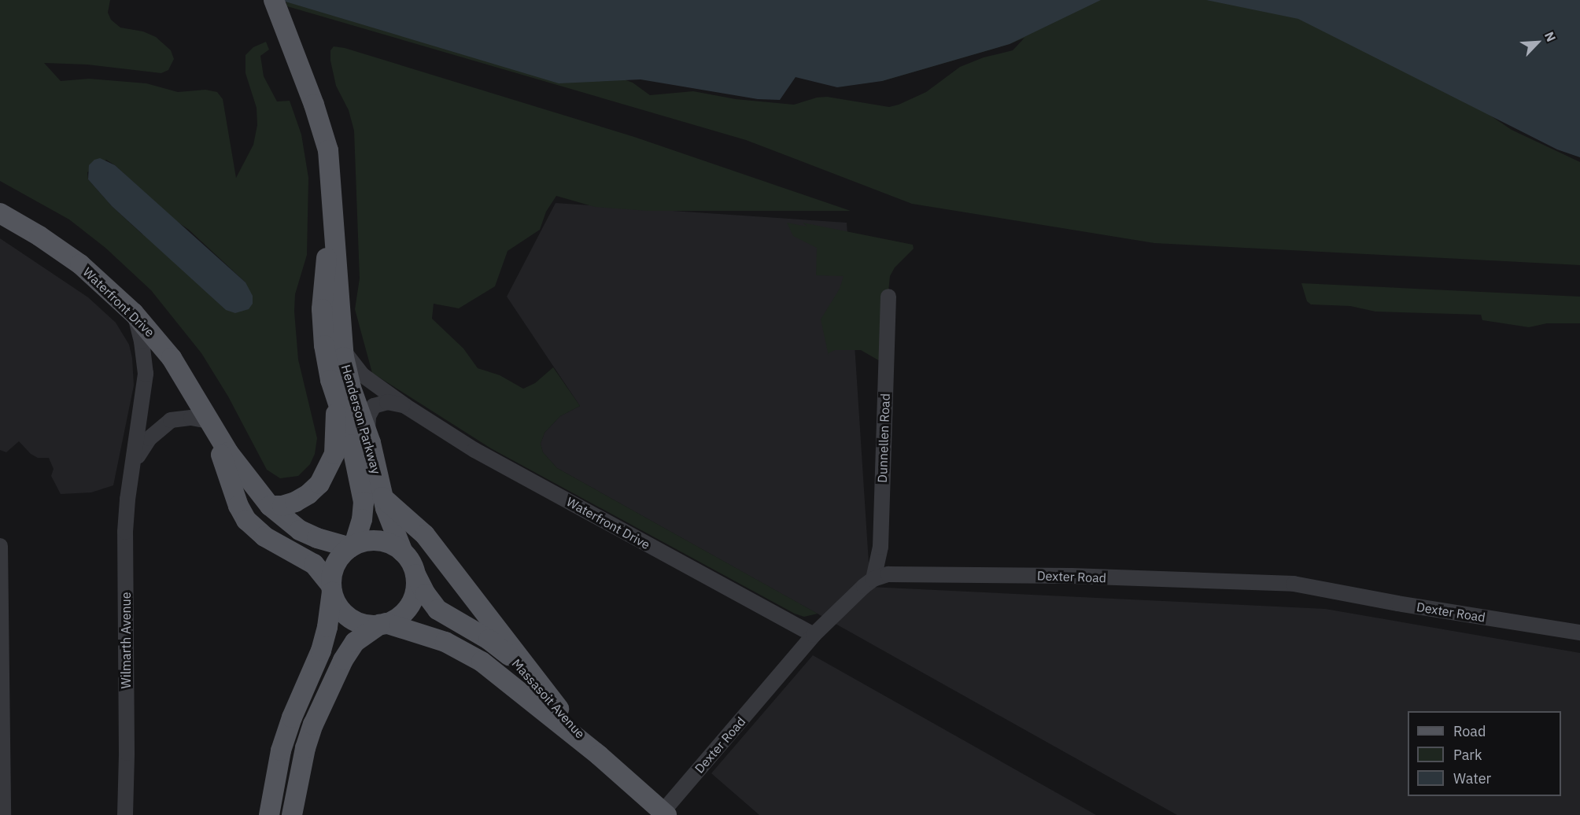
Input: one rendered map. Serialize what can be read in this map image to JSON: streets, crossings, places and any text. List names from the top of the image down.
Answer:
{
  "streets": {
    "main road": ["Waterfront Drive", "Henderson Parkway", "Massasoit Avenue"],
    "street": ["Dunnellen Road", "Dexter Road", "Wilmarth Avenue"]
  },
  "crossings": [
    ["Waterfront Drive", "Henderson Parkway"],
    ["Waterfront Drive", "Dexter Road"],
    ["Waterfront Drive", "Wilmarth Avenue"],
    ["Waterfront Drive", "Massasoit Avenue"],
    ["Henderson Parkway", "Massasoit Avenue"],
    ["Dunnellen Road", "Dexter Road"],
    ["Dexter Road", "Massasoit Avenue"]
  ],
  "legend": ["Road", "Park", "Water"],
  "north": "top right"
}
